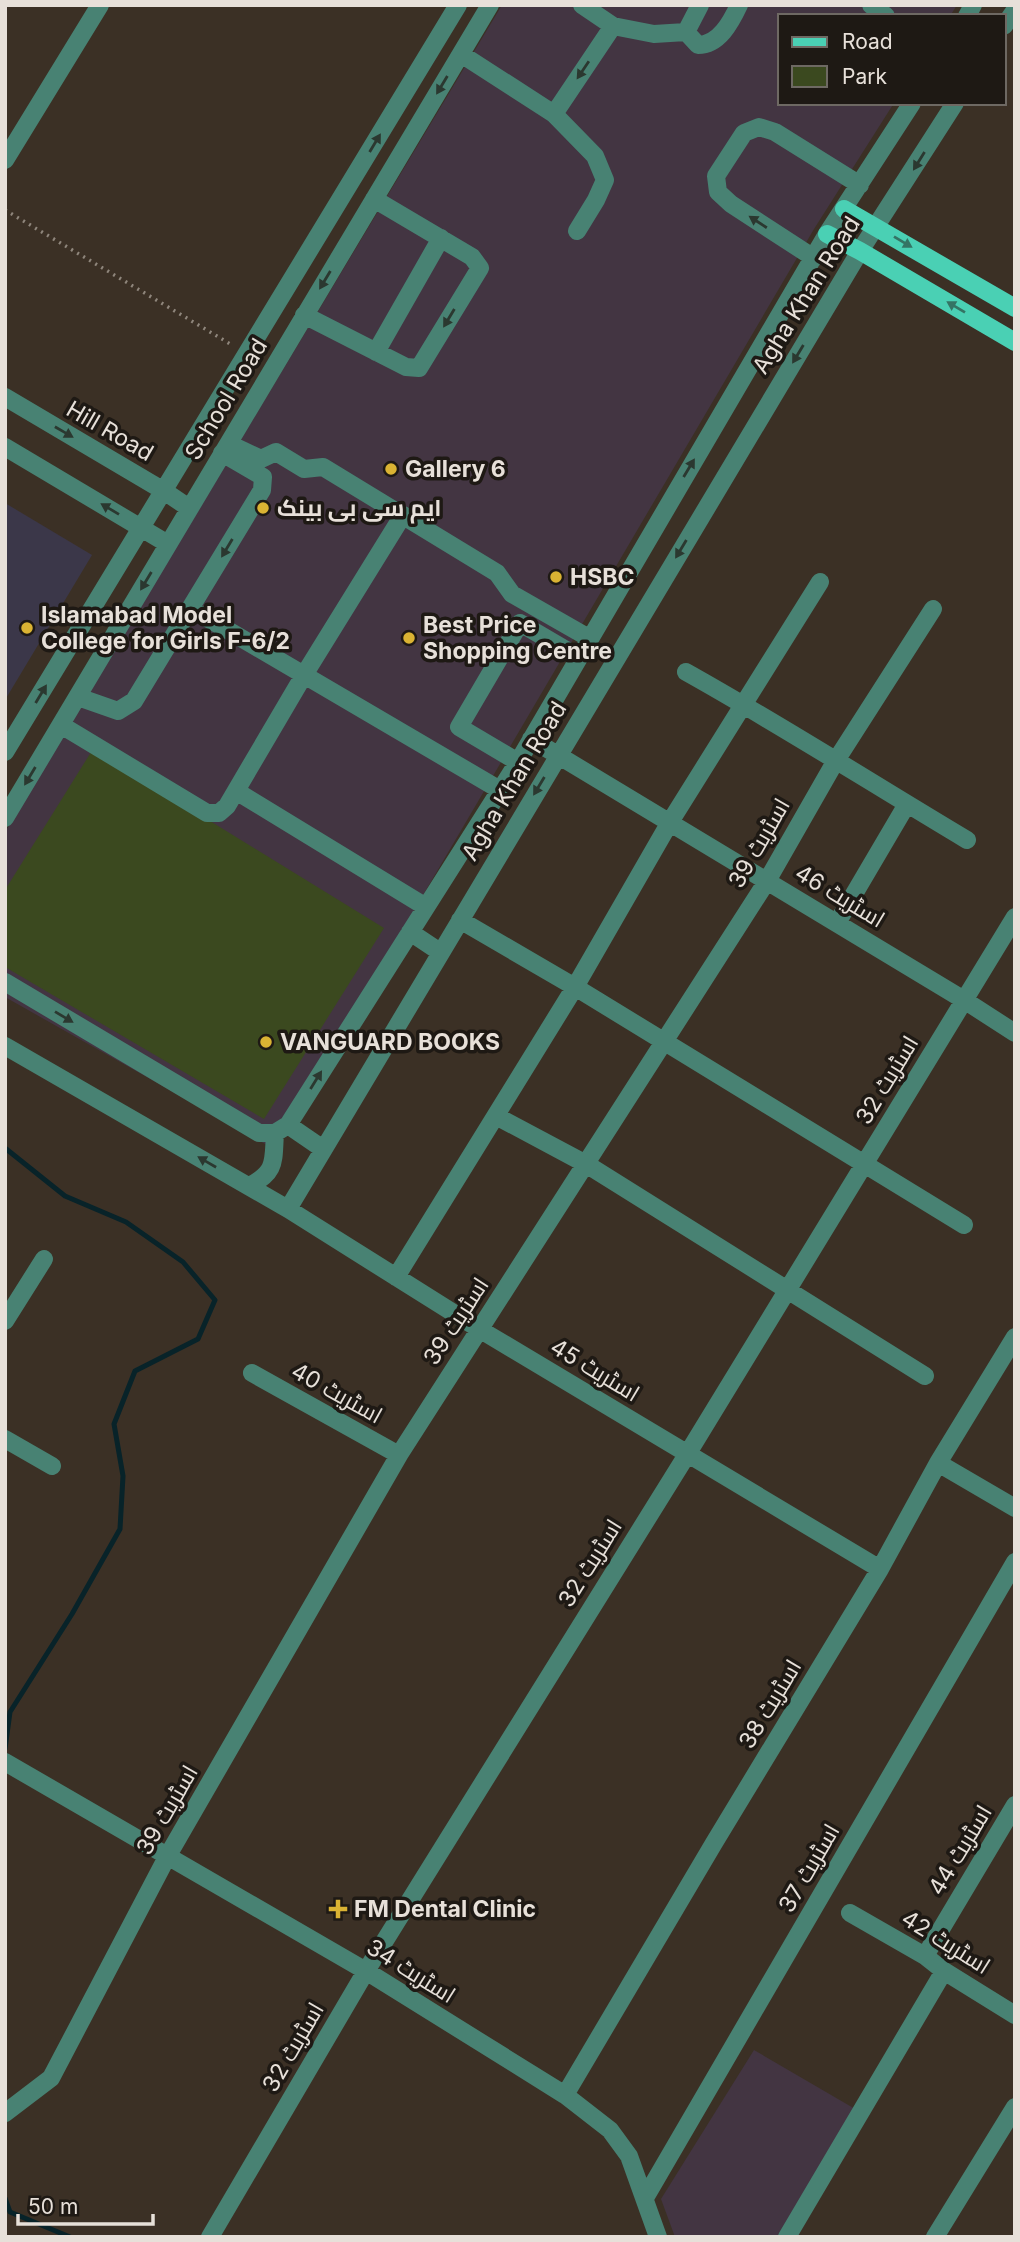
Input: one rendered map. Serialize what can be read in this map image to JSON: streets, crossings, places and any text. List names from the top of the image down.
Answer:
{
  "streets": {
    "street": [
      "Agha Khan Road",
      "School Road",
      "Hill Road",
      "اسٹریٹ 39",
      "اسٹریٹ 46",
      "اسٹریٹ 32",
      "اسٹریٹ 45",
      "اسٹریٹ 40",
      "اسٹریٹ 38",
      "اسٹریٹ 44",
      "اسٹریٹ 37",
      "اسٹریٹ 42",
      "اسٹریٹ 34"
    ]
  },
  "crossings": [
    ["Agha Khan Road", "اسٹریٹ 46"],
    ["Agha Khan Road", "اسٹریٹ 45"],
    ["School Road", "Hill Road"],
    ["اسٹریٹ 39", "اسٹریٹ 46"],
    ["اسٹریٹ 39", "اسٹریٹ 45"],
    ["اسٹریٹ 39", "اسٹریٹ 40"],
    ["اسٹریٹ 39", "اسٹریٹ 34"],
    ["اسٹریٹ 46", "اسٹریٹ 32"],
    ["اسٹریٹ 32", "اسٹریٹ 45"],
    ["اسٹریٹ 32", "اسٹریٹ 34"],
    ["اسٹریٹ 45", "اسٹریٹ 38"],
    ["اسٹریٹ 38", "اسٹریٹ 34"],
    ["اسٹریٹ 44", "اسٹریٹ 42"],
    ["اسٹریٹ 37", "اسٹریٹ 34"]
  ],
  "places": {
    "other": [
      "Gallery 6",
      "ایم سی بی بینک",
      "HSBC",
      "Islamabad Model College for Girls F-6/2",
      "Best Price Shopping Centre",
      "VANGUARD BOOKS"
    ],
    "health": ["FM Dental Clinic"]
  },
  "legend": ["Road", "Park"],
  "scale_bar": "50 m"
}
